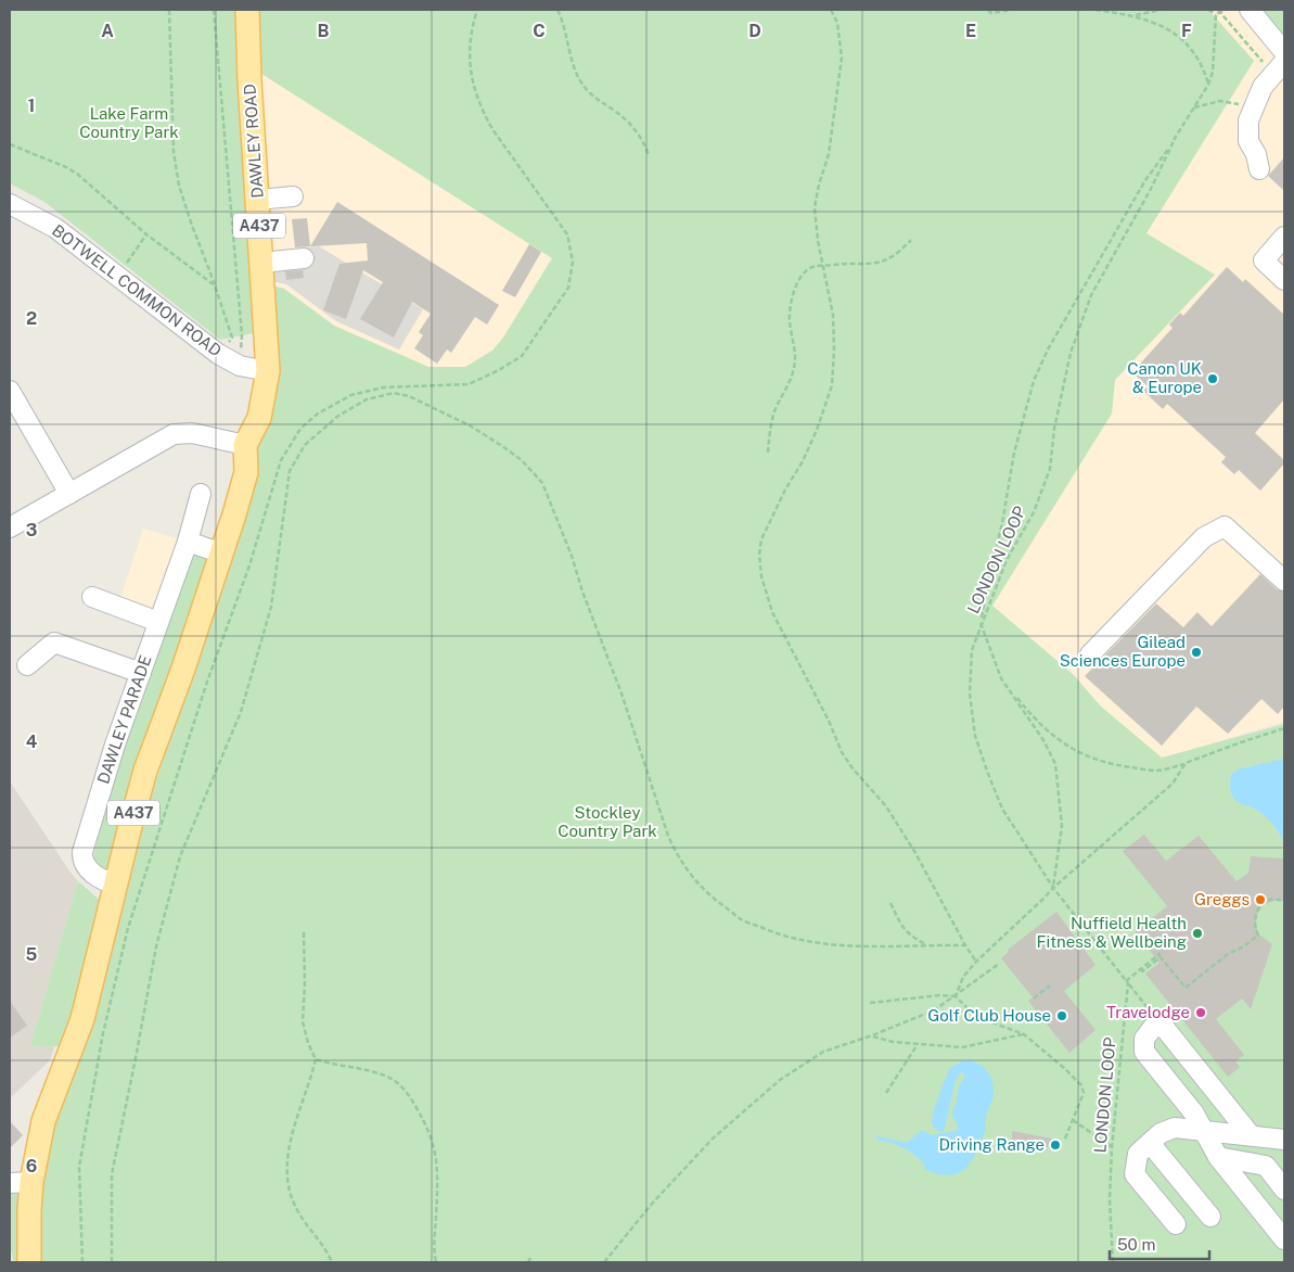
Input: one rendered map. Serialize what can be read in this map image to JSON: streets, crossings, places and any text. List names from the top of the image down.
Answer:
{
  "streets": {
    "main road": ["DAWLEY ROAD", "A437"],
    "street": ["BOTWELL COMMON ROAD", "DAWLEY PARADE"],
    "path": ["LONDON LOOP"]
  },
  "crossings": [
    ["DAWLEY ROAD", "A437"],
    ["DAWLEY ROAD", "BOTWELL COMMON ROAD"],
    ["A437", "BOTWELL COMMON ROAD"],
    ["A437", "DAWLEY PARADE"]
  ],
  "parks": ["Lake Farm Country Park", "Stockley Country Park"],
  "places": [
    "Canon UK & Europe",
    "Gilead Sciences Europe",
    "Greggs",
    "Nuffield Health Fitness & Wellbeing",
    "Travelodge",
    "Golf Club House",
    "Driving Range"
  ],
  "scale_bar": "50 m",
  "grid": {
    "columns": [
      "A",
      "B",
      "C",
      "D",
      "E",
      "F"
    ],
    "rows": [
      "1",
      "2",
      "3",
      "4",
      "5",
      "6"
    ]
  }
}
